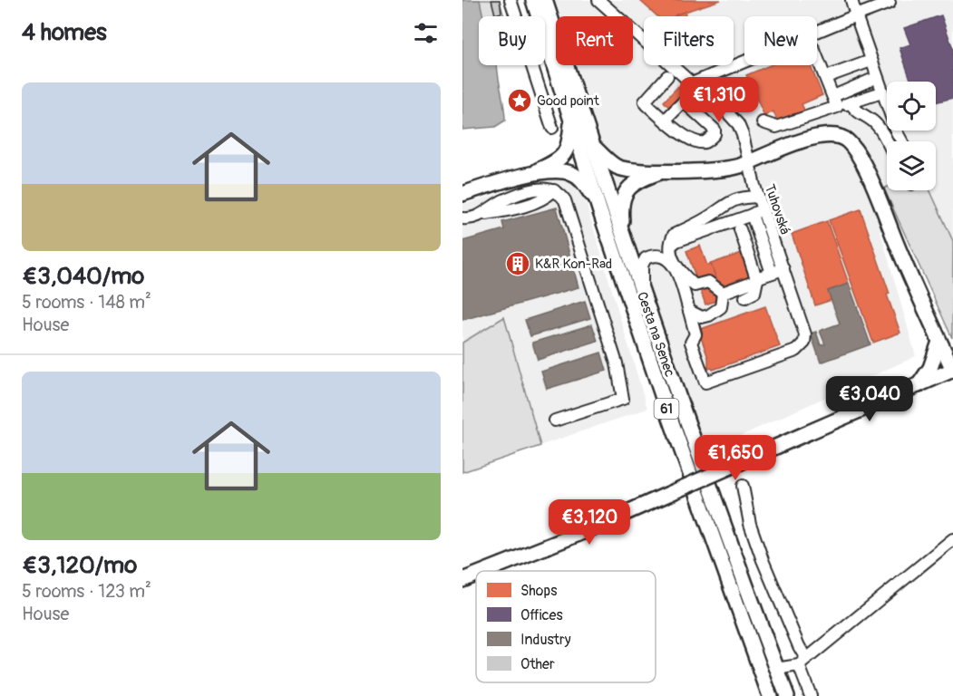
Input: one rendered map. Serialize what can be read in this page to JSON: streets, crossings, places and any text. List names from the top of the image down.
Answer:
{
  "streets": {
    "main road": ["Cesta na Senec", "61"],
    "street": ["Tuhovská"]
  },
  "crossings": [
    ["Tuhovská", "61"],
    ["Cesta na Senec", "61"]
  ],
  "places": {
    "place": ["Good point"],
    "building": ["K&R Kon-Rad"]
  },
  "legend": [
    "Shops",
    "Offices",
    "Industry",
    "Other"
  ],
  "page": {
    "heading": "4 homes",
    "chip": [
      "Buy",
      "Rent",
      "Filters",
      "New"
    ],
    "list": [
      {
        "name": "€3,040/mo",
        "note": "5 rooms · 148 m² · House"
      },
      {
        "name": "€3,120/mo",
        "note": "5 rooms · 123 m² · House"
      }
    ],
    "price": [
      "€1,310",
      "€3,040",
      "€1,650",
      "€3,120"
    ]
  }
}
